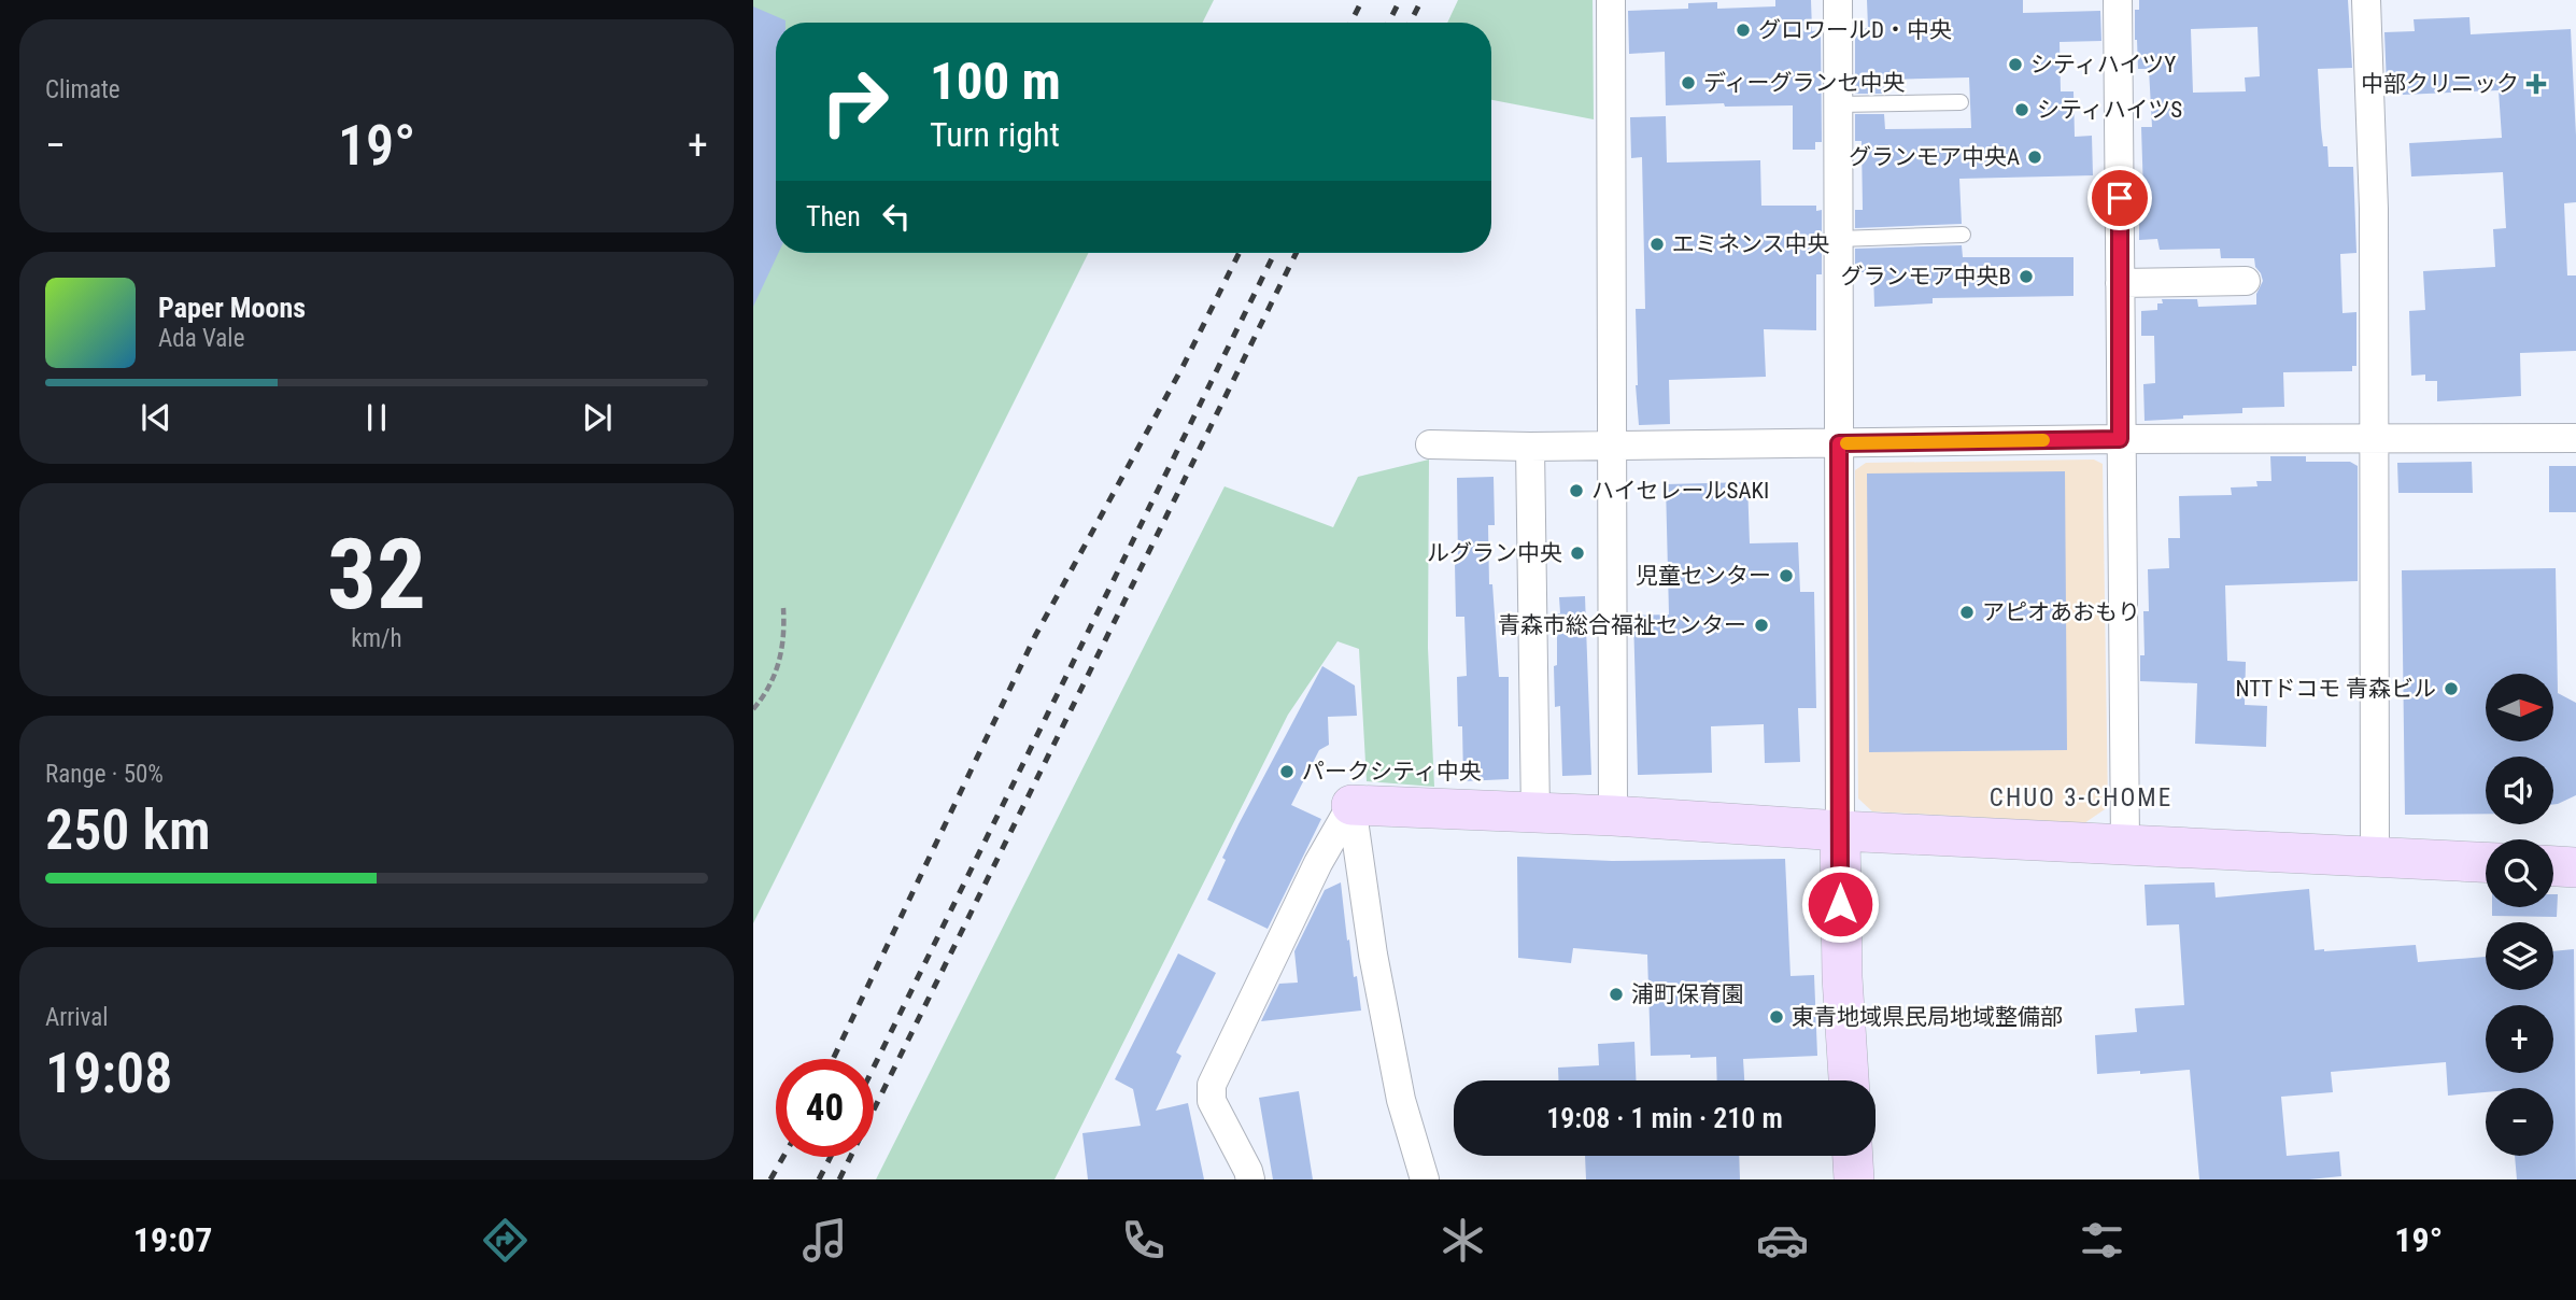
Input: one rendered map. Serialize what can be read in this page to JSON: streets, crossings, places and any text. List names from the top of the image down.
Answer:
{
  "districts": ["CHUO 3-CHOME"],
  "places": {
    "other": [
      "グロワールD・中央",
      "シティハイツY",
      "ディーグランセ中央",
      "シティハイツS",
      "グランモア中央A",
      "エミネンス中央",
      "グランモア中央B",
      "ハイセレールSAKI",
      "ルグラン中央",
      "児童センター",
      "アピオあおもり",
      "青森市総合福祉センター",
      "NTTドコモ 青森ビル",
      "パークシティ中央",
      "浦町保育園",
      "東青地域県民局地域整備部"
    ],
    "health": ["中部クリニック"]
  },
  "north": "right",
  "page": {
    "tile": [
      "Climate",
      ["32", "km/h"],
      ["Range · 50%", "250 km"],
      ["Arrival", "19:08"]
    ],
    "turn": ["100 m", "Turn right"],
    "heat": ["−", "19°", "+"],
    "then": "Then",
    "song": ["Paper Moons", "Ada Vale"],
    "map_buttons": ["+", "−"],
    "limit": "40",
    "trip": "19:08 · 1 min · 210 m",
    "tabs": ["19:07", "19°"]
  }
}
